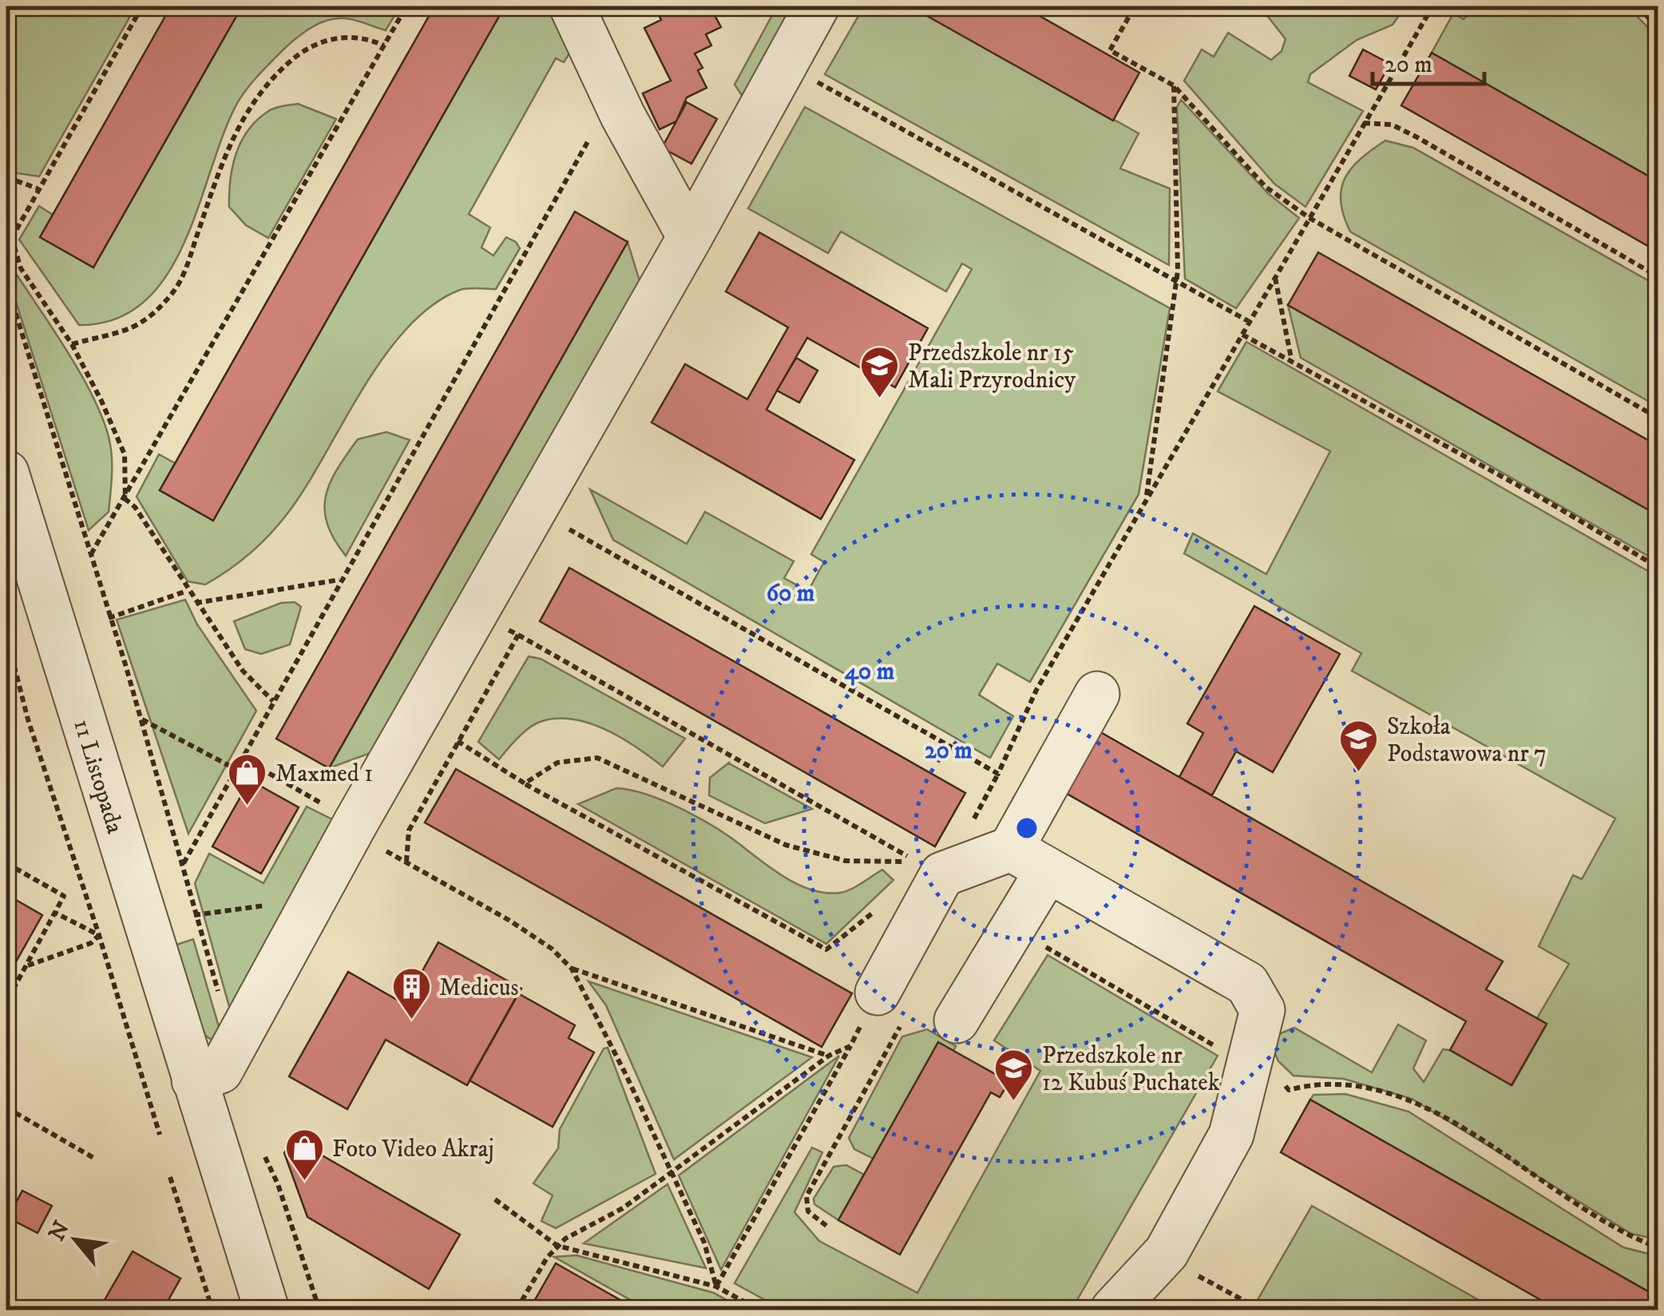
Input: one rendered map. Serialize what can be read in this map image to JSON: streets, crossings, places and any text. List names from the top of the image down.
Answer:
{
  "streets": {
    "street": ["11 Listopada"]
  },
  "places": {
    "school or university": ["Przedszkole nr 15 Mali Przyrodnicy", "Szkoła Podstawowa nr 7", "Przedszkole nr 12 Kubuś Puchatek"],
    "shop": ["Maxmed 1", "Foto Video Akraj"],
    "building": ["Medicus"]
  },
  "scale_bar": "20 m",
  "north": "top left",
  "rings": ["60 m", "40 m", "20 m"]
}
